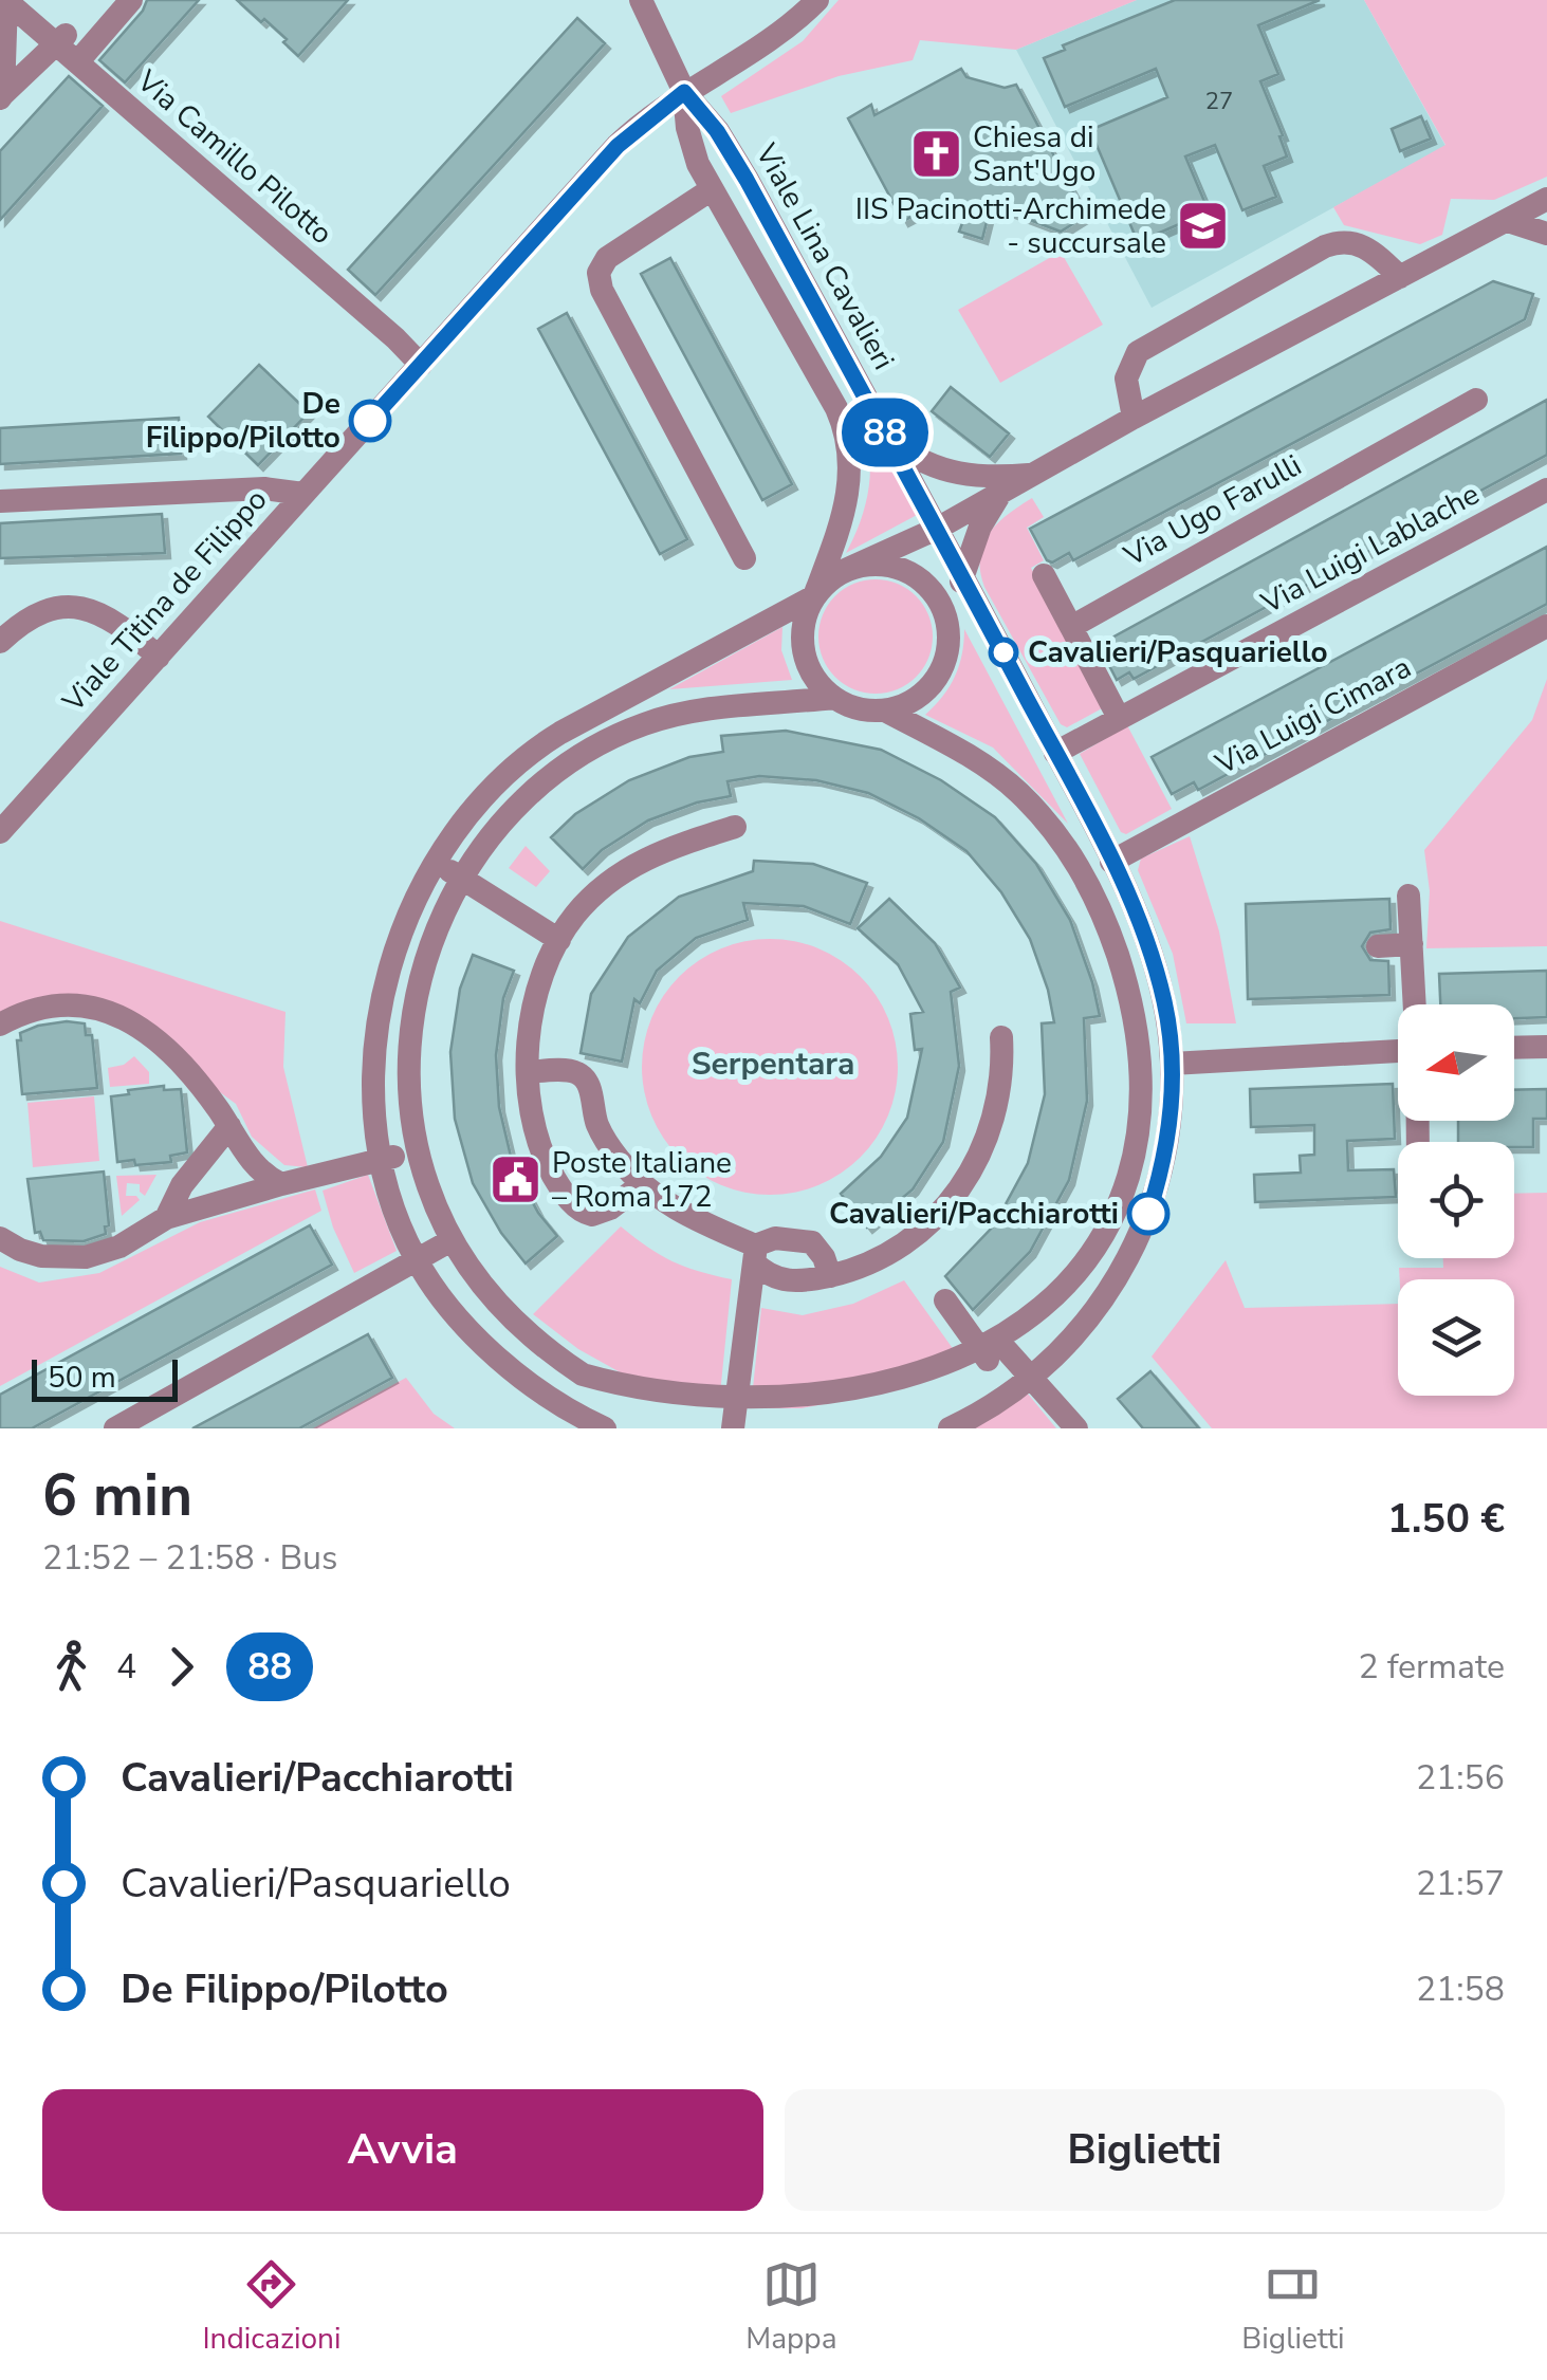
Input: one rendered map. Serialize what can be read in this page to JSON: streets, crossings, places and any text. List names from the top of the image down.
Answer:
{
  "streets": {
    "street": [
      "Via Camillo Pilotto",
      "Viale Lina Cavalieri",
      "Via Ugo Farulli",
      "Via Luigi Lablache",
      "Viale Titina de Filippo",
      "Via Luigi Cimara"
    ]
  },
  "crossings": [
    ["Via Camillo Pilotto", "Viale Titina de Filippo"],
    ["Viale Lina Cavalieri", "Via Luigi Lablache"],
    ["Viale Lina Cavalieri", "Viale Titina de Filippo"],
    ["Viale Lina Cavalieri", "Via Luigi Cimara"]
  ],
  "districts": ["Serpentara"],
  "places": {
    "church": ["Chiesa di Sant'Ugo"],
    "school or university": ["IIS Pacinotti-Archimede - succursale"],
    "other": ["De Filippo/Pilotto", "Cavalieri/Pasquariello", "Cavalieri/Pacchiarotti"],
    "public building": ["Poste Italiane – Roma 172"]
  },
  "lines": ["bus line 88"],
  "house_numbers": ["27"],
  "scale_bar": "50 m",
  "north": "left",
  "page": {
    "on_map": "88",
    "scale": "50 m",
    "heading": ["6 min", "21:52 – 21:58 · Bus", "1.50 €"],
    "legs": ["4", "88", "2 fermate"],
    "list": [
      {
        "name": "Cavalieri/Pacchiarotti",
        "value": "21:56"
      },
      {
        "name": "Cavalieri/Pasquariello",
        "value": "21:57"
      },
      {
        "name": "De Filippo/Pilotto",
        "value": "21:58"
      }
    ],
    "buttons": ["Avvia", "Biglietti"],
    "tabs": ["Indicazioni", "Mappa", "Biglietti"]
  }
}
